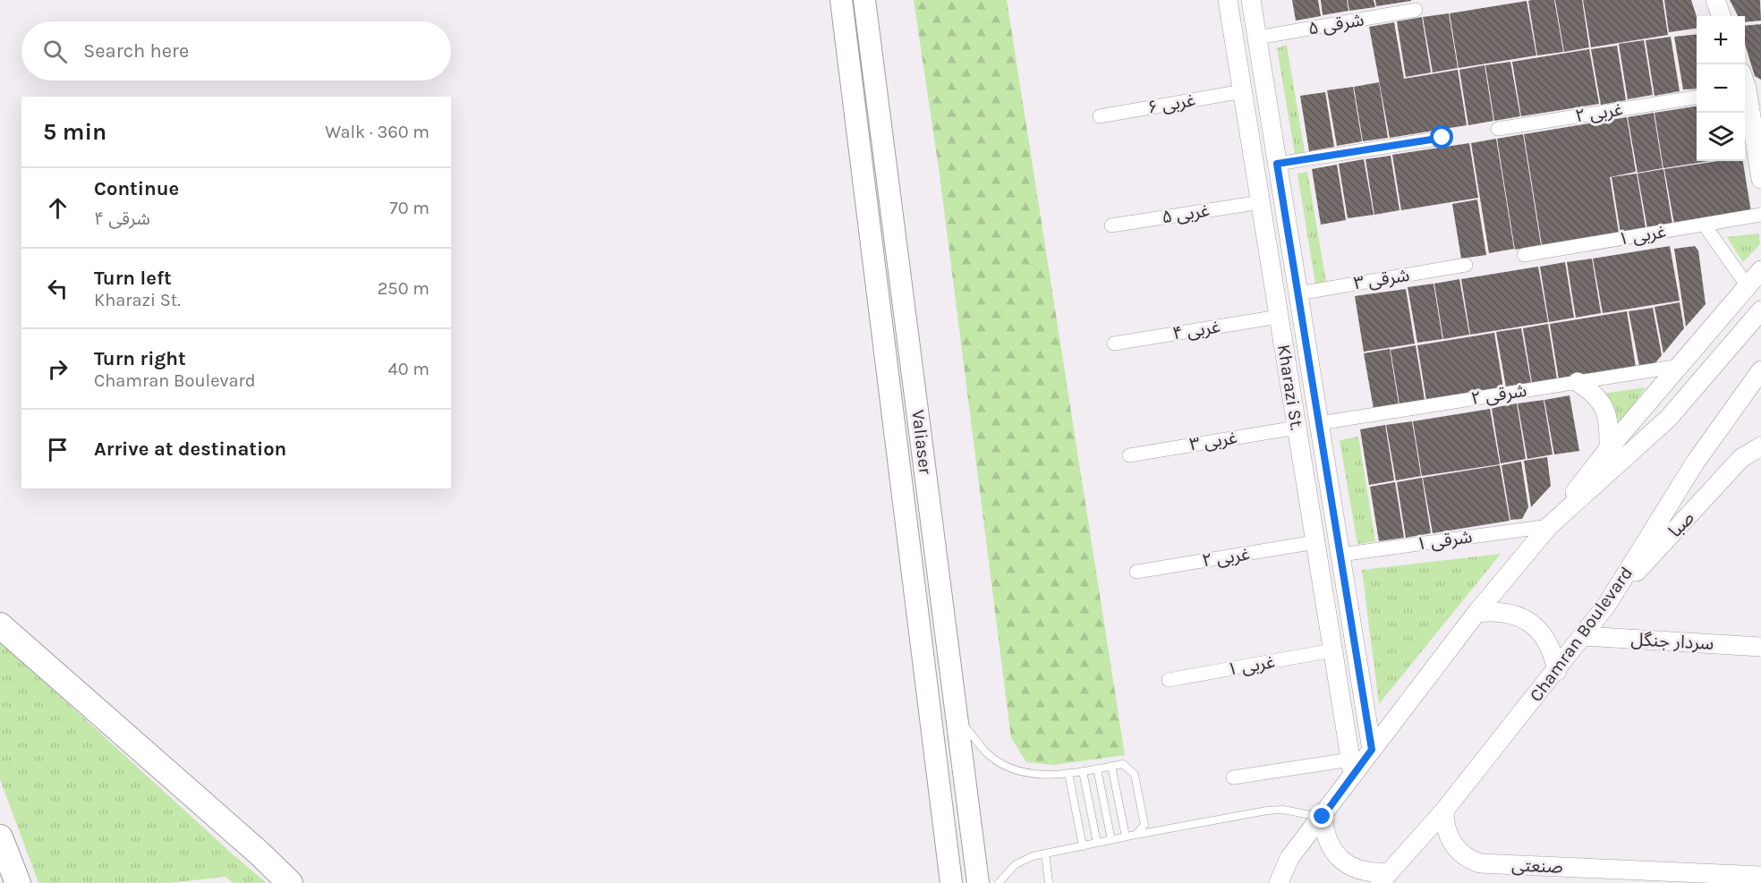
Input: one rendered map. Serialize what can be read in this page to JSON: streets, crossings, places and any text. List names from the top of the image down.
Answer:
{
  "streets": {
    "main road": ["Valiaser"],
    "street": [
      "۵ شرقی",
      "۶ غربی",
      "۲ غربی",
      "۵ غربی",
      "۱ غربی",
      "۳ شرقی",
      "۴ غربی",
      "Kharazi St.",
      "۲ شرقی",
      "۳ غربی",
      "صبا",
      "۱ شرقی",
      "Chamran Boulevard",
      "سردار جنگل",
      "صنعتی"
    ]
  },
  "crossings": [
    ["۵ شرقی", "Kharazi St."],
    ["۶ غربی", "Kharazi St."],
    ["۲ غربی", "Kharazi St."],
    ["۵ غربی", "Kharazi St."],
    ["۱ غربی", "Kharazi St."],
    ["۳ شرقی", "Kharazi St."],
    ["۴ غربی", "Kharazi St."],
    ["Kharazi St.", "۲ شرقی"],
    ["Kharazi St.", "۳ غربی"],
    ["Kharazi St.", "۱ شرقی"],
    ["صبا", "Chamran Boulevard"],
    ["Chamran Boulevard", "سردار جنگل"],
    ["Chamran Boulevard", "صنعتی"]
  ],
  "page": {
    "map_buttons": ["+", "−"],
    "search": "Search here",
    "heading": ["5 min", "Walk · 360 m"],
    "list": [
      ["Continue", "۴ شرقی", "70 m"],
      ["Turn left", "Kharazi St.", "250 m"],
      ["Turn right", "Chamran Boulevard", "40 m"],
      "Arrive at destination"
    ]
  }
}
